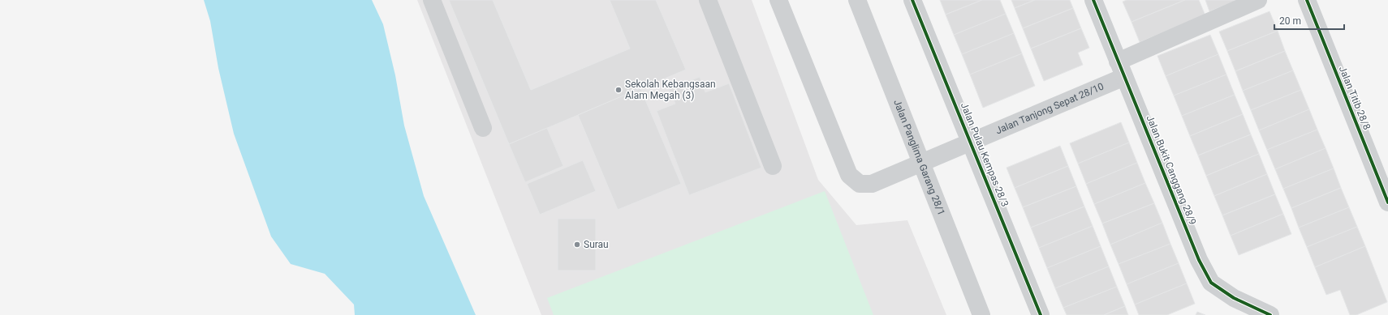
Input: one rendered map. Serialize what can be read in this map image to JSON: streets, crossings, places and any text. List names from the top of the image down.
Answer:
{
  "streets": {
    "street": [
      "Jalan Titib 28/8",
      "Jalan Tanjong Sepat 28/10",
      "Jalan Pulau Kempas 28/3",
      "Jalan Panglima Garang 28/1",
      "Jalan Bukit Canggang 28/9"
    ]
  },
  "crossings": [
    ["Jalan Tanjong Sepat 28/10", "Jalan Pulau Kempas 28/3"],
    ["Jalan Tanjong Sepat 28/10", "Jalan Panglima Garang 28/1"],
    ["Jalan Tanjong Sepat 28/10", "Jalan Bukit Canggang 28/9"]
  ],
  "places": ["Sekolah Kebangsaan Alam Megah (3)", "Surau"],
  "scale_bar": "20 m"
}
